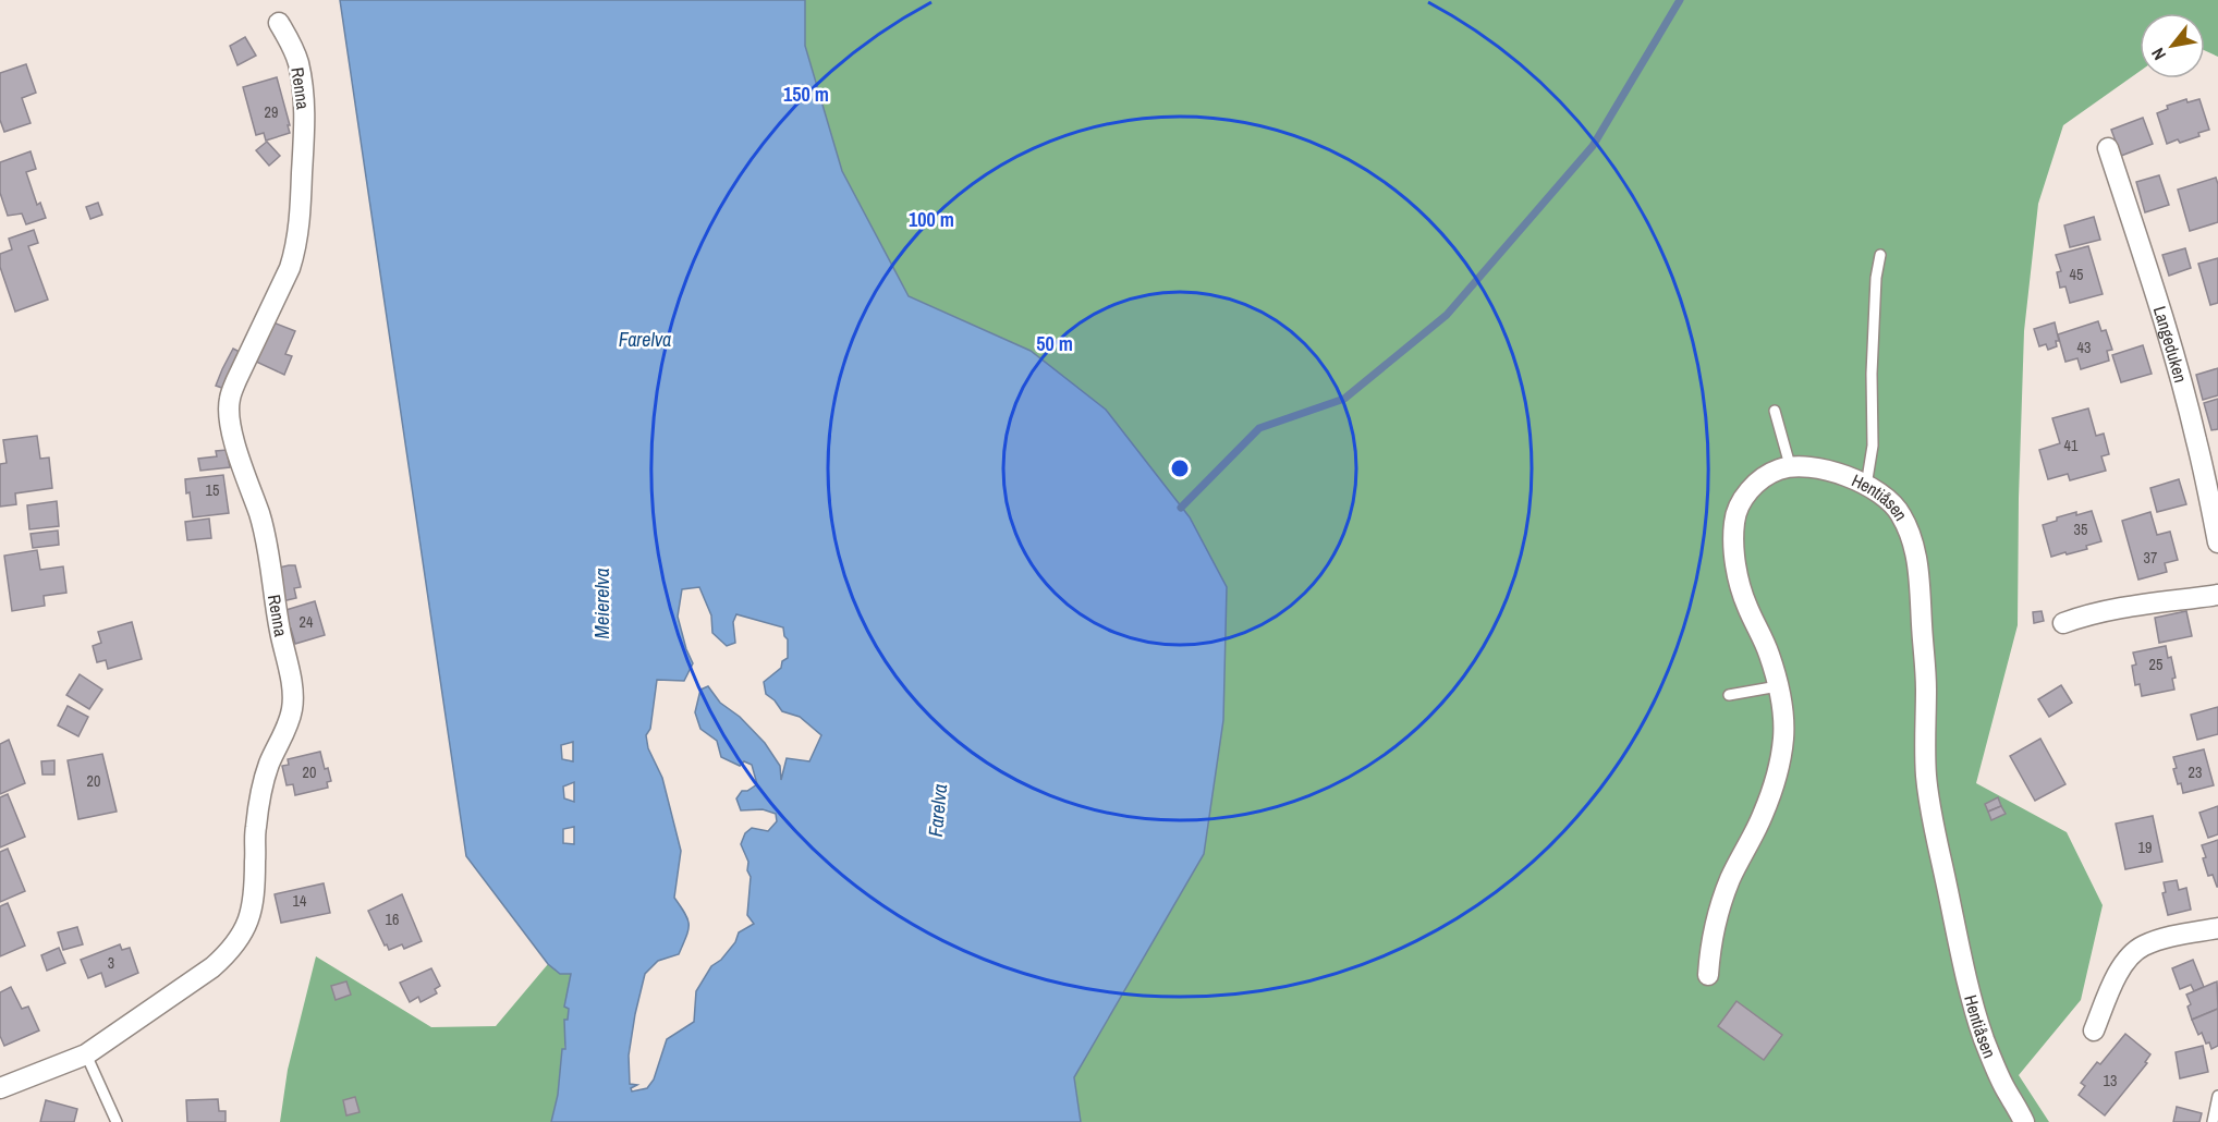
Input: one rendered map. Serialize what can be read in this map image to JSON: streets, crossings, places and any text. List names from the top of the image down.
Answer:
{
  "streets": {
    "street": ["Renna", "Langeduken", "Hentiåsen"]
  },
  "water": ["Farelva", "Meierelva"],
  "house_numbers": [
    "29",
    "45",
    "43",
    "41",
    "15",
    "35",
    "37",
    "24",
    "25",
    "20",
    "23",
    "20",
    "19",
    "14",
    "16",
    "3",
    "13"
  ],
  "north": "bottom left",
  "rings": ["150 m", "100 m", "50 m"]
}
